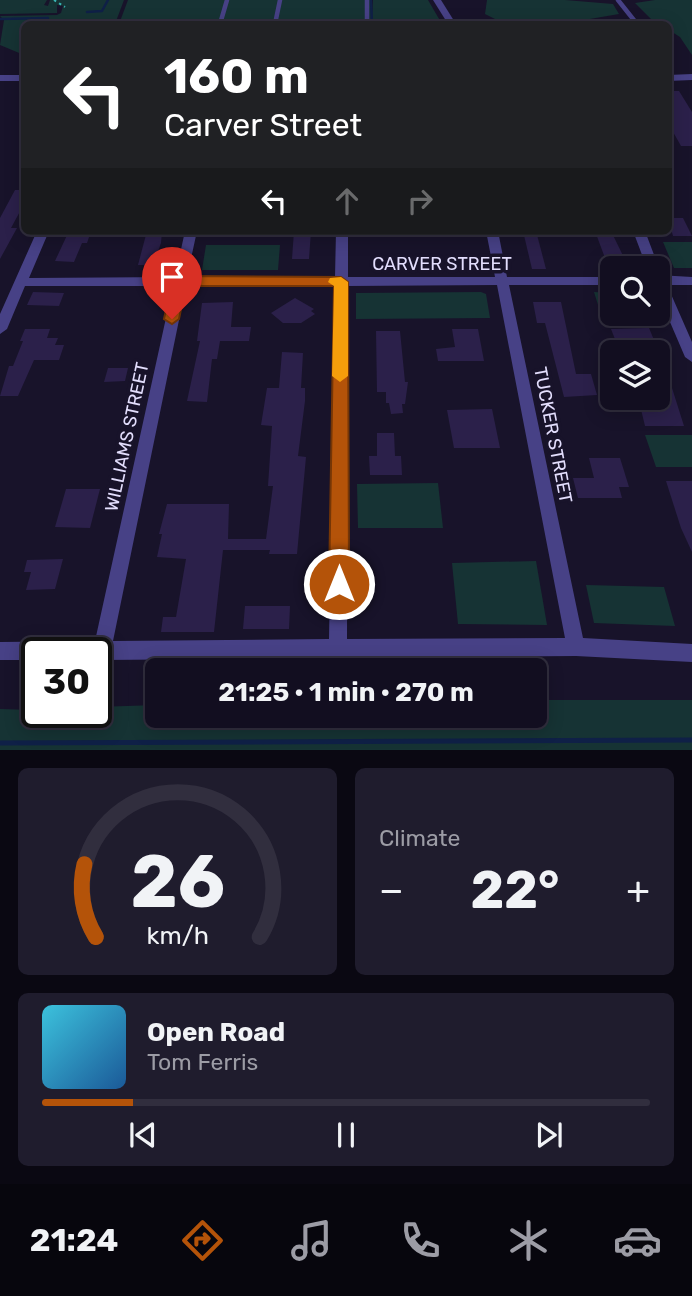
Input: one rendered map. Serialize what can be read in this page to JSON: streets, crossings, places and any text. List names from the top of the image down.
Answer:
{
  "streets": {
    "street": ["CARVER STREET", "TUCKER STREET", "WILLIAMS STREET"]
  },
  "crossings": [
    ["CARVER STREET", "TUCKER STREET"],
    ["CARVER STREET", "WILLIAMS STREET"]
  ],
  "page": {
    "turn": ["160 m", "Carver Street"],
    "limit": "30",
    "trip": "21:25 · 1 min · 270 m",
    "tile": "Climate",
    "heat": ["−", "22°", "+"],
    "song": ["Open Road", "Tom Ferris"],
    "tabs": "21:24",
    "gauge": ["26", "km/h"]
  }
}
